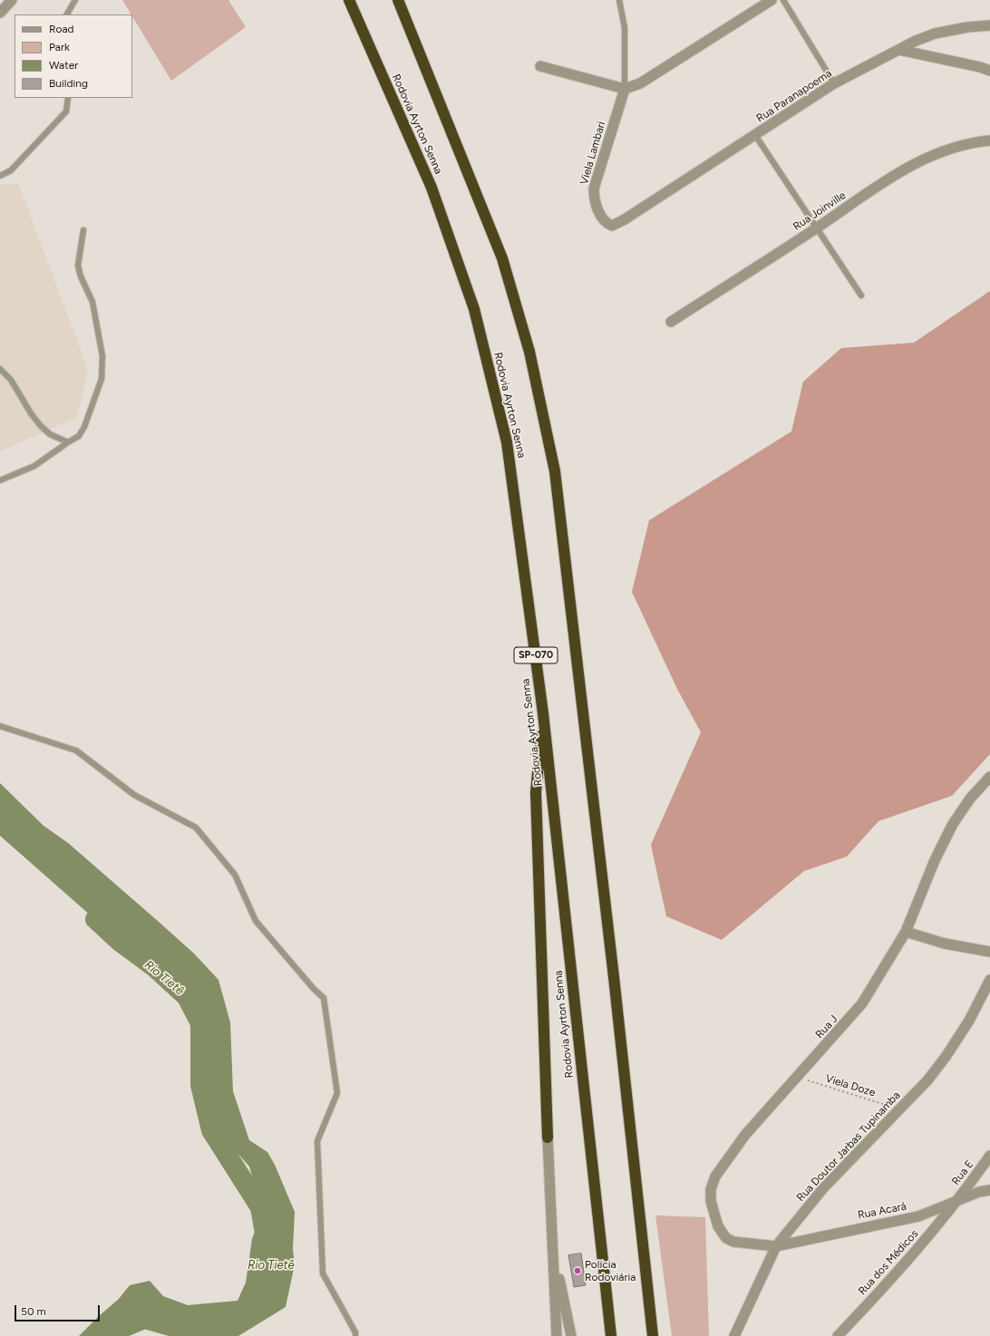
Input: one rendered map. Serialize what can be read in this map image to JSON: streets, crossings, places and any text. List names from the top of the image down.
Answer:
{
  "streets": {
    "highway": ["Rodovia Ayrton Senna", "SP-070"],
    "street": [
      "Rua Paranapoema",
      "Viela Lambari",
      "Rua Joinville",
      "Rua J",
      "Rua Doutor Jarbas Tupinamba",
      "Rua E",
      "Rua Acará",
      "Rua dos Médicos"
    ],
    "path": ["Viela Doze"]
  },
  "crossings": [
    ["Rua Paranapoema", "Viela Lambari"],
    ["Rua J", "Viela Doze"],
    ["Rua J", "Rua Doutor Jarbas Tupinamba"],
    ["Rua J", "Rua Acará"],
    ["Viela Doze", "Rua Doutor Jarbas Tupinamba"],
    ["Rua Doutor Jarbas Tupinamba", "Rua Acará"],
    ["Rua E", "Rua Acará"],
    ["Rua E", "Rua dos Médicos"],
    ["Rua Acará", "Rua dos Médicos"]
  ],
  "water": ["Rio Tietê"],
  "places": ["Polícia Rodoviária"],
  "legend": [
    "Road",
    "Park",
    "Water",
    "Building"
  ],
  "scale_bar": "50 m"
}
